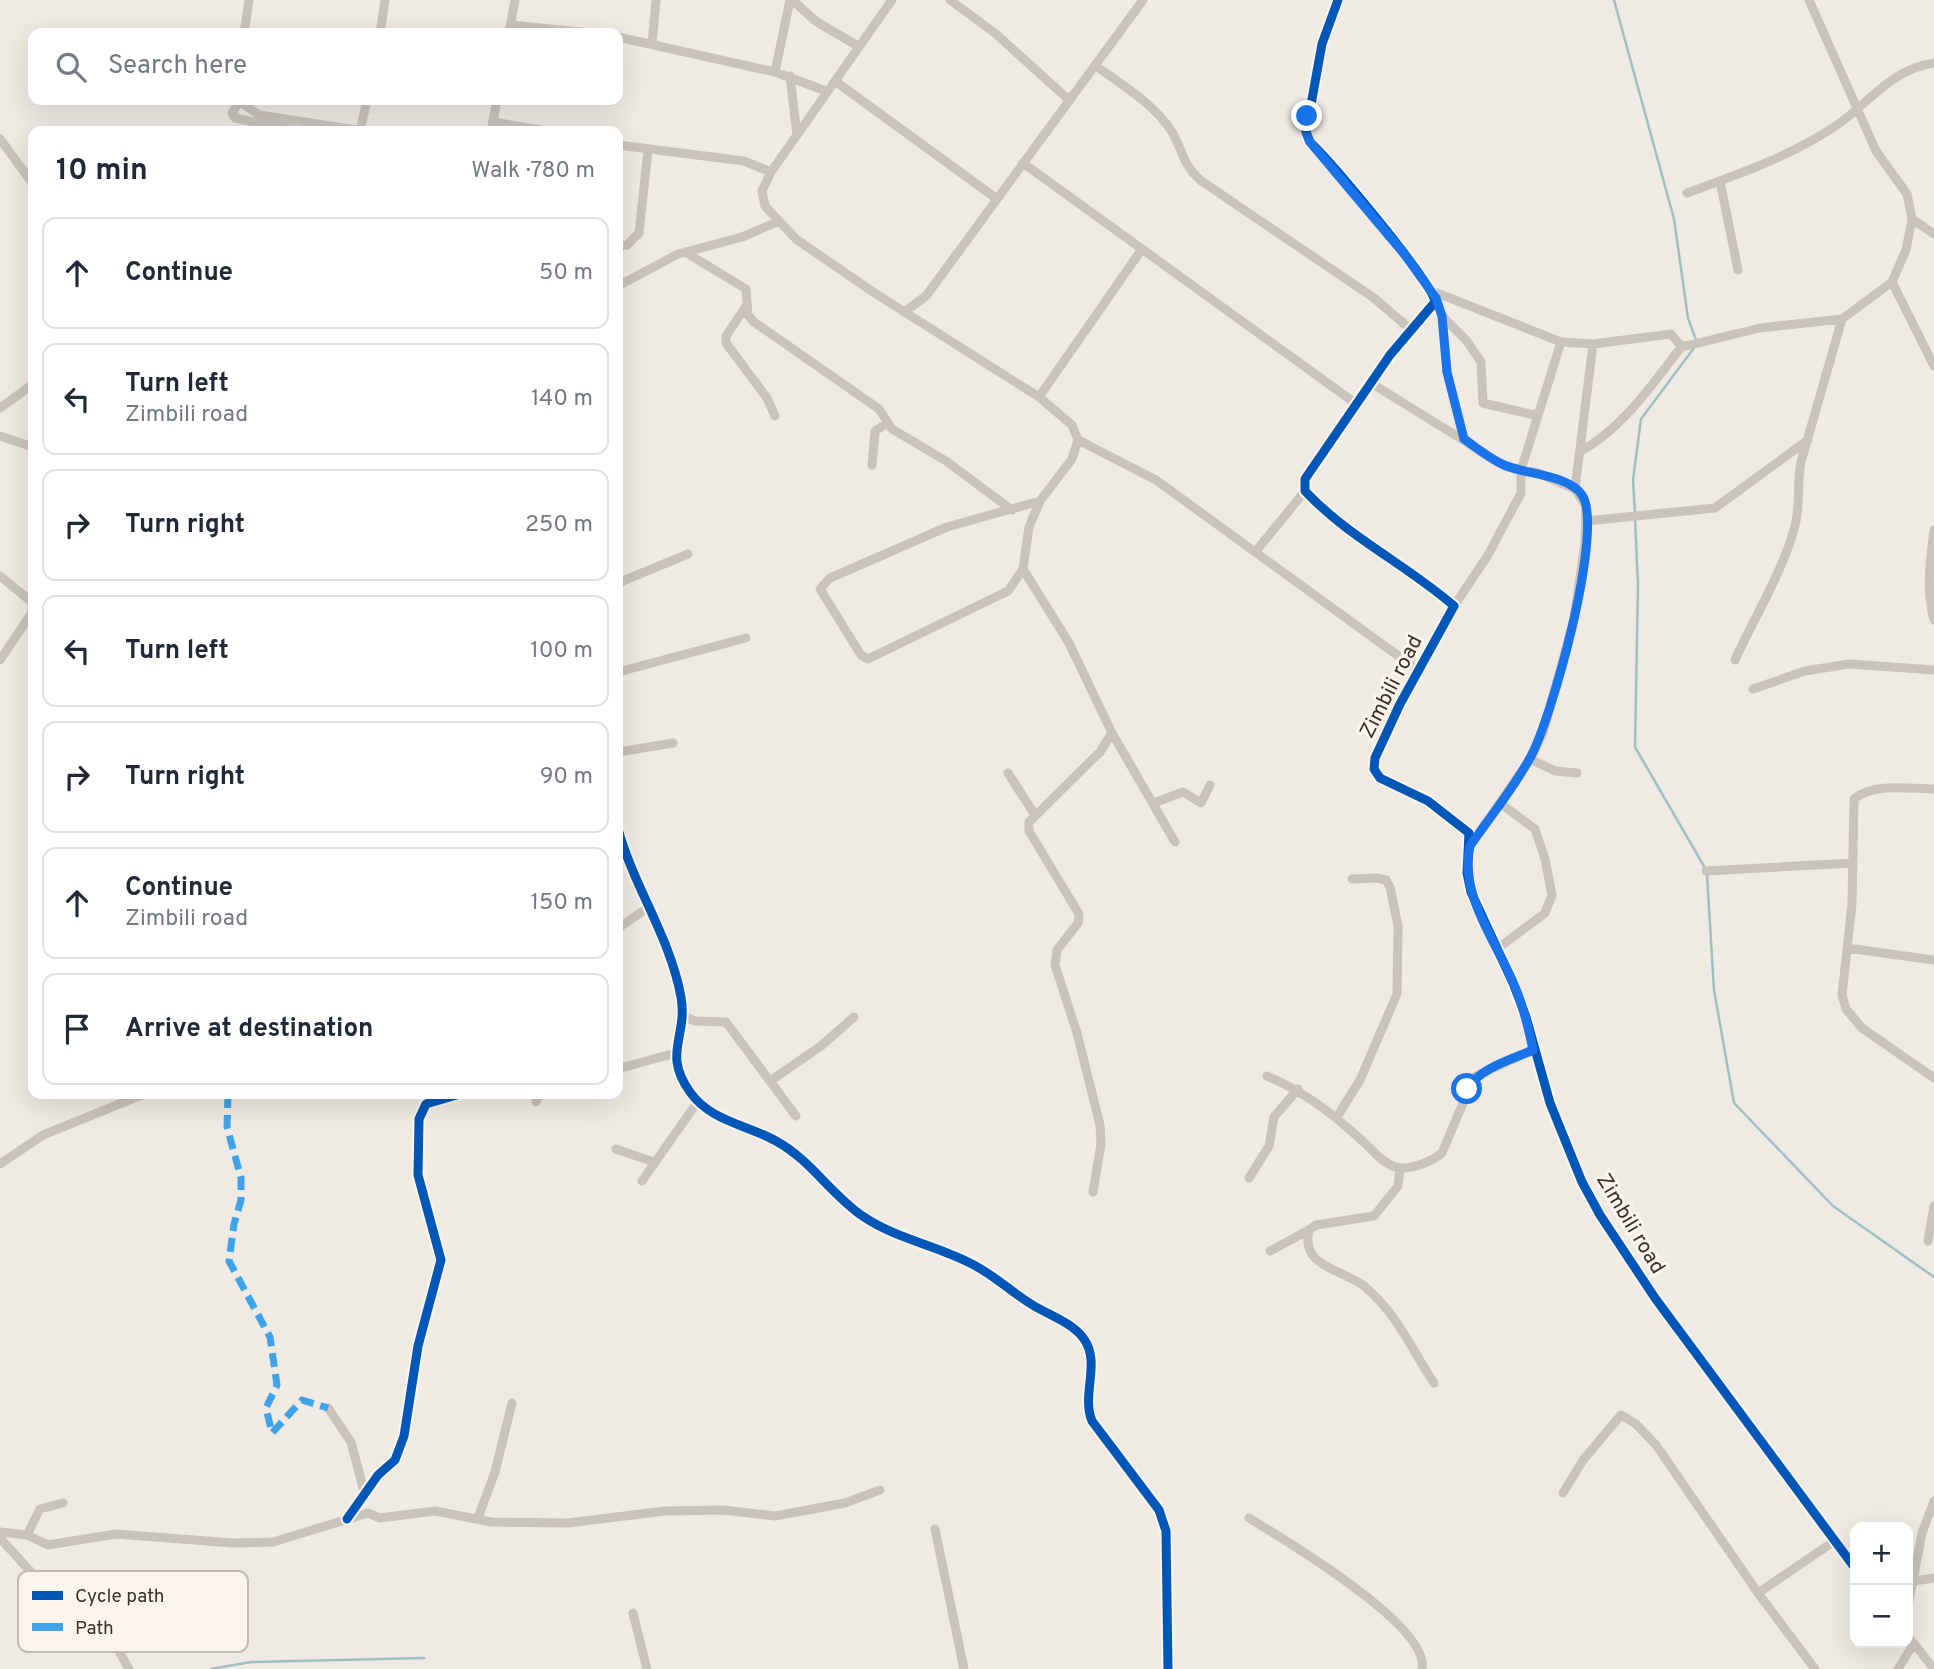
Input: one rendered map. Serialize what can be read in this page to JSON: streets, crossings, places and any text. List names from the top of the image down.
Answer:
{
  "streets": {
    "street": ["Zimbili road"]
  },
  "legend": ["Cycle path", "Path"],
  "page": {
    "search": "Search here",
    "heading": ["10 min", "Walk · 780 m"],
    "list": [
      ["Continue", "50 m"],
      ["Turn left", "Zimbili road", "140 m"],
      ["Turn right", "250 m"],
      ["Turn left", "100 m"],
      ["Turn right", "90 m"],
      ["Continue", "Zimbili road", "150 m"],
      "Arrive at destination"
    ],
    "map_buttons": ["+", "−"]
  }
}
